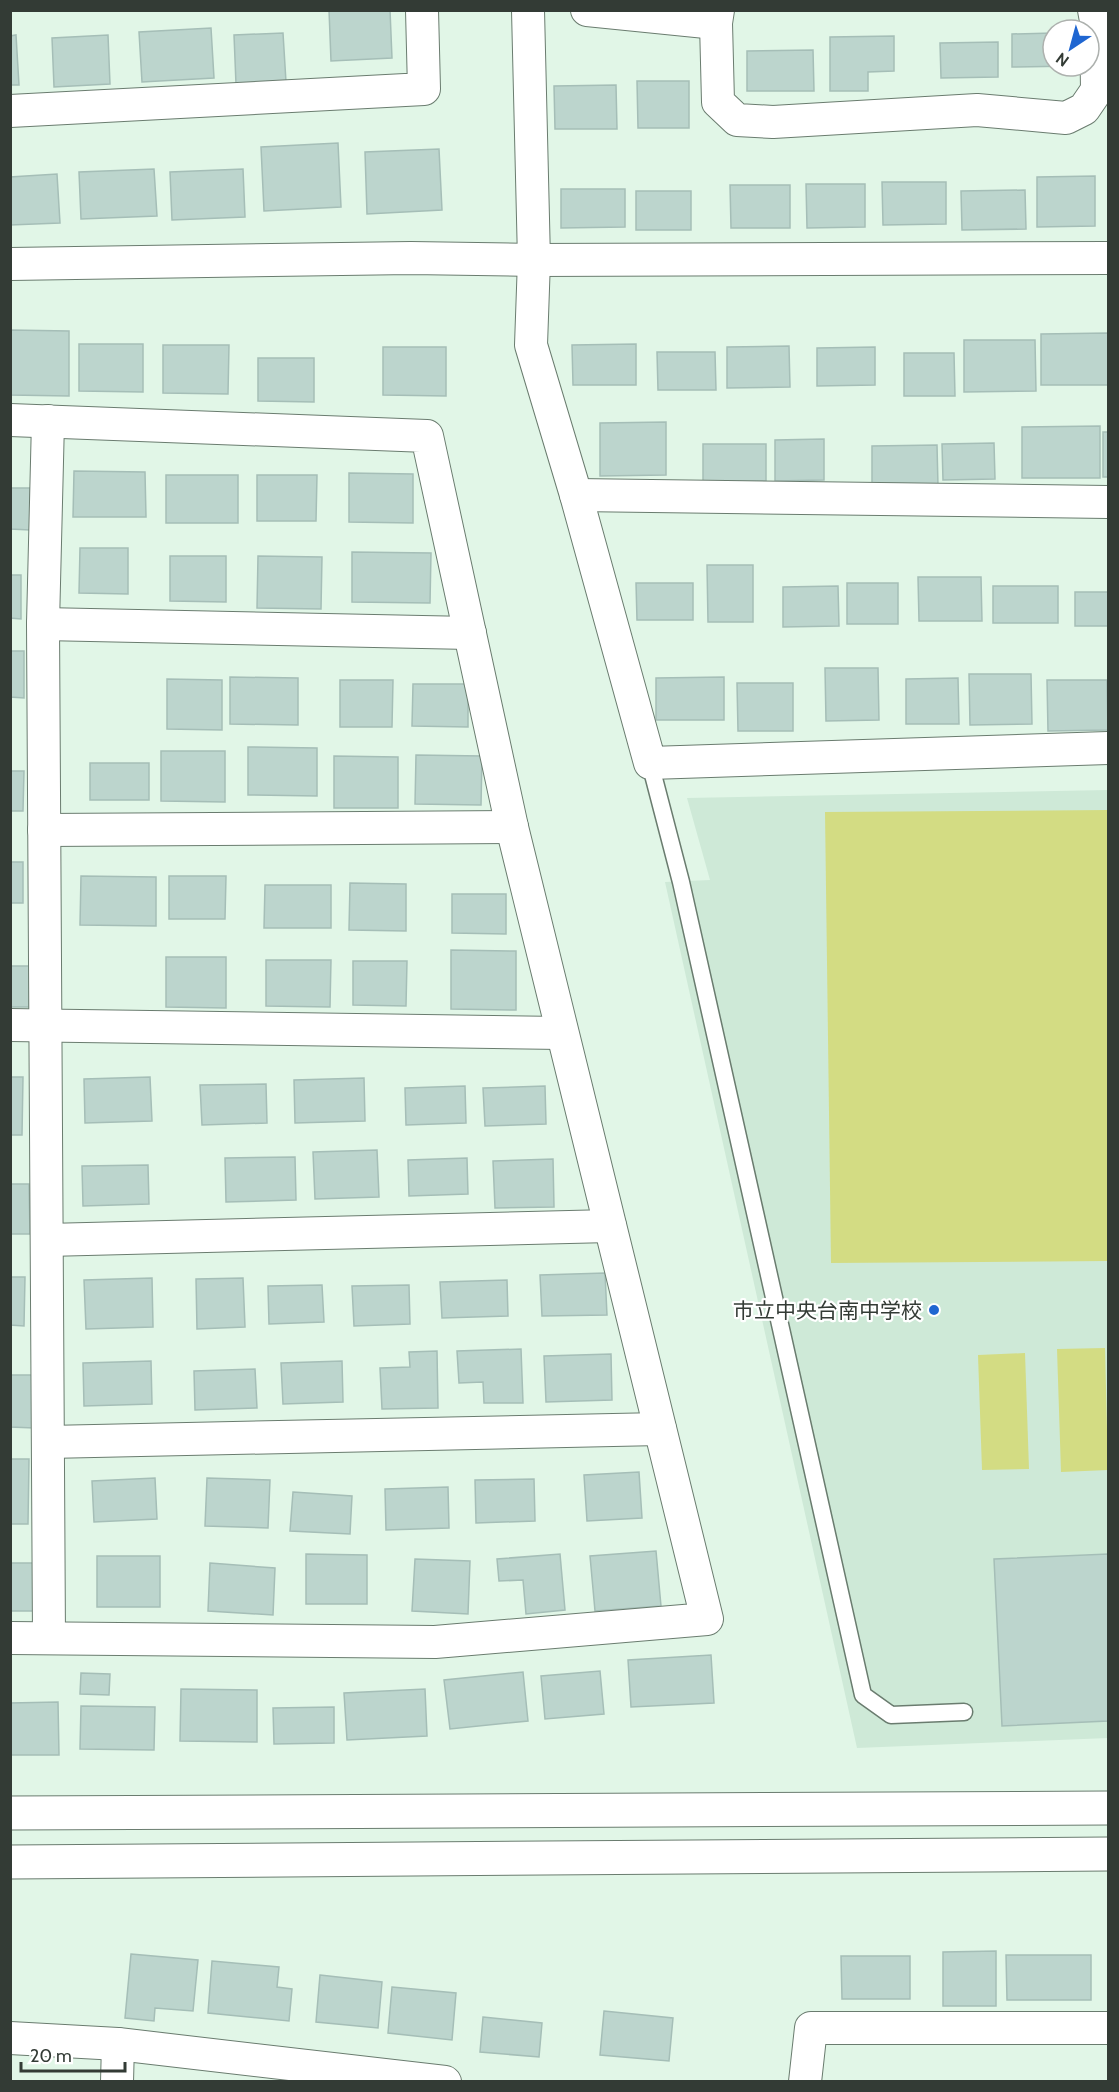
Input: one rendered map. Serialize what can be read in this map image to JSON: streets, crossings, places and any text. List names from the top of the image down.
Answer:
{
  "places": ["市立中央台南中学校"],
  "scale_bar": "20 m",
  "north": "bottom left"
}
